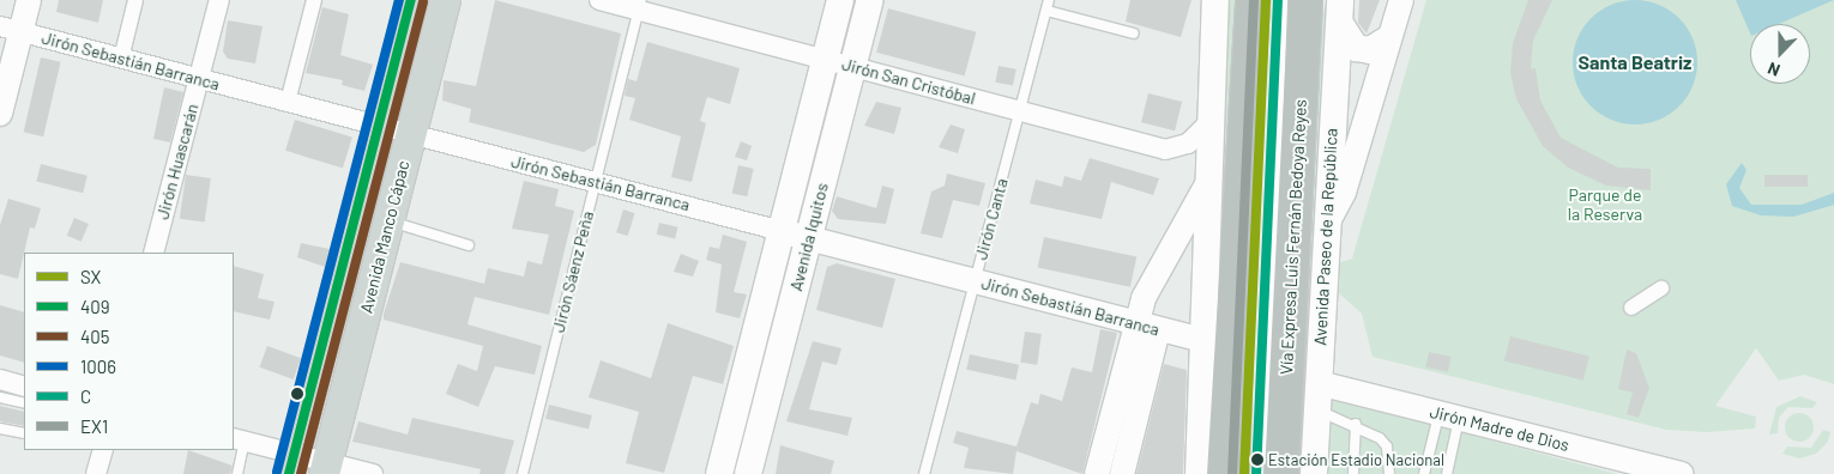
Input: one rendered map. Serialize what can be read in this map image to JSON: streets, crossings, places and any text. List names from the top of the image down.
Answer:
{
  "streets": {
    "highway": ["Vía Expresa Luis Fernán Bedoya Reyes"],
    "main road": ["Avenida Manco Cápac", "Avenida Iquitos", "Avenida Paseo de la República"],
    "street": [
      "Jirón Sebastián Barranca",
      "Jirón San Cristóbal",
      "Jirón Huascarán",
      "Jirón Madre de Dios"
    ],
    "lane": ["Jirón Canta", "Jirón Sáenz Peña"]
  },
  "crossings": [
    ["Jirón Sebastián Barranca", "Jirón Huascarán"],
    ["Jirón Sebastián Barranca", "Jirón Canta"],
    ["Jirón Sebastián Barranca", "Avenida Manco Cápac"],
    ["Jirón Sebastián Barranca", "Avenida Iquitos"],
    ["Jirón Sebastián Barranca", "Jirón Sáenz Peña"],
    ["Jirón San Cristóbal", "Jirón Canta"],
    ["Jirón San Cristóbal", "Avenida Iquitos"],
    ["Jirón San Cristóbal", "Jirón Sáenz Peña"],
    ["Avenida Paseo de la República", "Jirón Madre de Dios"]
  ],
  "districts": ["Santa Beatriz"],
  "parks": ["Parque de la Reserva"],
  "places": ["Estación Estadio Nacional"],
  "lines": [
    "transit line SX",
    "transit line 409",
    "transit line 1006",
    "transit line C",
    "transit line EX1",
    "transit line 405"
  ],
  "legend": [
    "SX",
    "409",
    "405",
    "1006",
    "C",
    "EX1"
  ],
  "north": "bottom"
}
